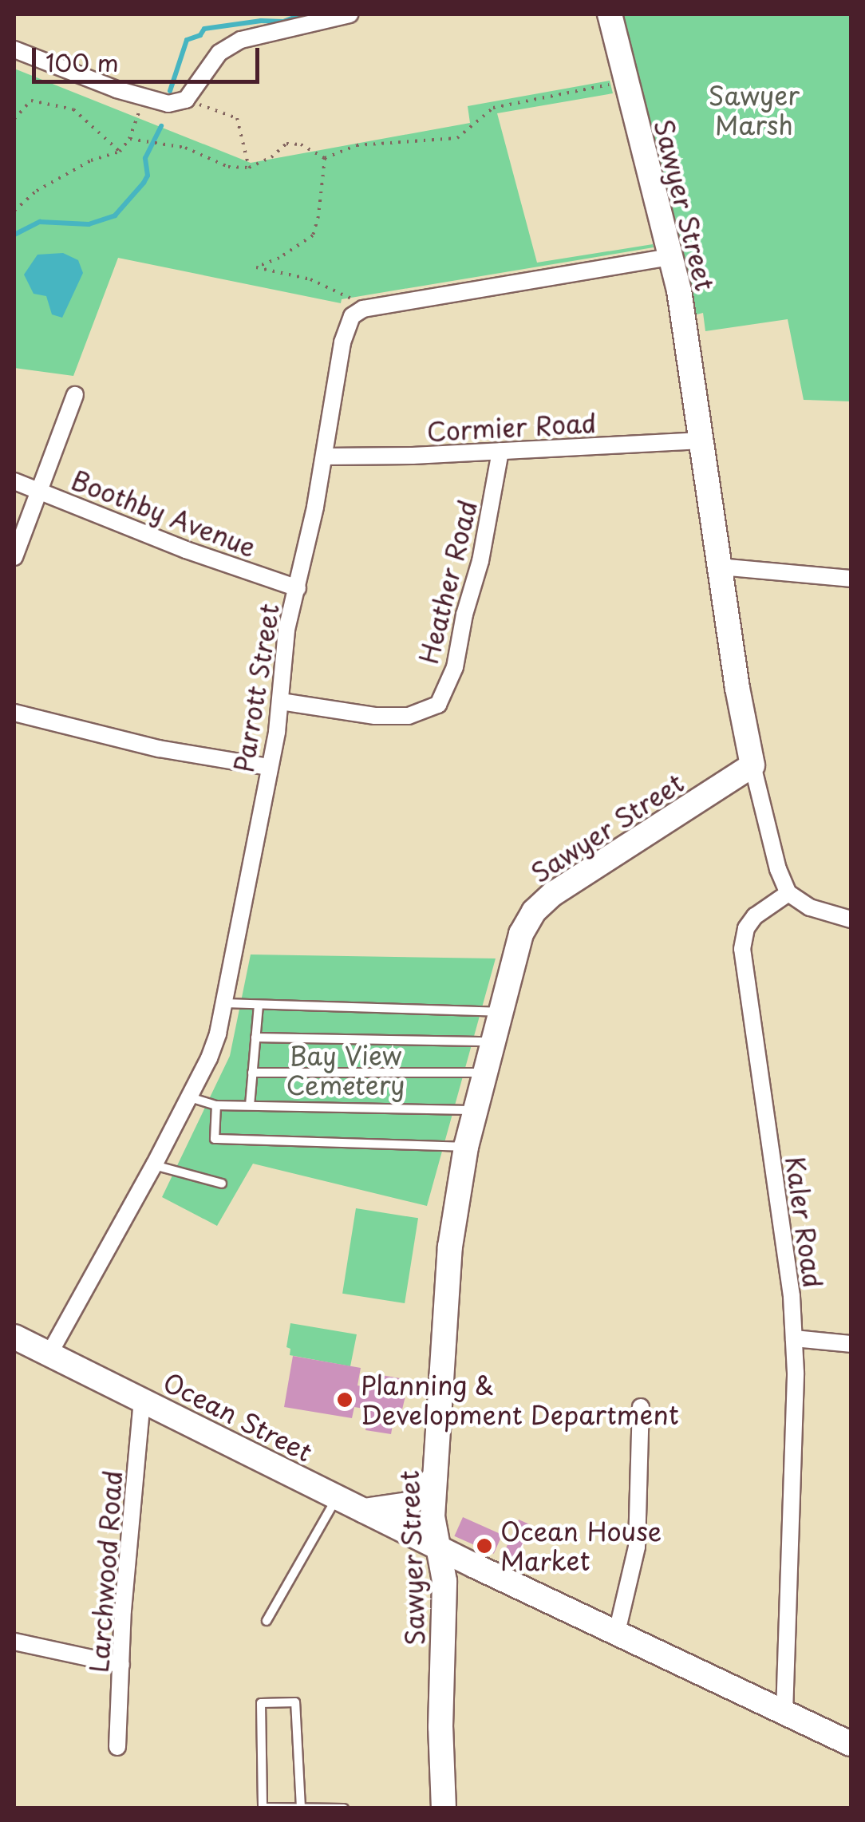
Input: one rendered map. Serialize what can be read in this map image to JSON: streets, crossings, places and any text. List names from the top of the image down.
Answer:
{
  "streets": {
    "street": [
      "Sawyer Street",
      "Cormier Road",
      "Boothby Avenue",
      "Heather Road",
      "Parrott Street",
      "Kaler Road",
      "Ocean Street",
      "Larchwood Road"
    ]
  },
  "crossings": [
    ["Sawyer Street", "Cormier Road"],
    ["Sawyer Street", "Ocean Street"],
    ["Cormier Road", "Heather Road"],
    ["Cormier Road", "Parrott Street"],
    ["Boothby Avenue", "Parrott Street"],
    ["Heather Road", "Parrott Street"],
    ["Parrott Street", "Ocean Street"],
    ["Kaler Road", "Ocean Street"],
    ["Ocean Street", "Larchwood Road"]
  ],
  "parks": ["Sawyer Marsh", "Bay View Cemetery"],
  "places": ["Planning & Development Department", "Ocean House Market"],
  "scale_bar": "100 m"
}
